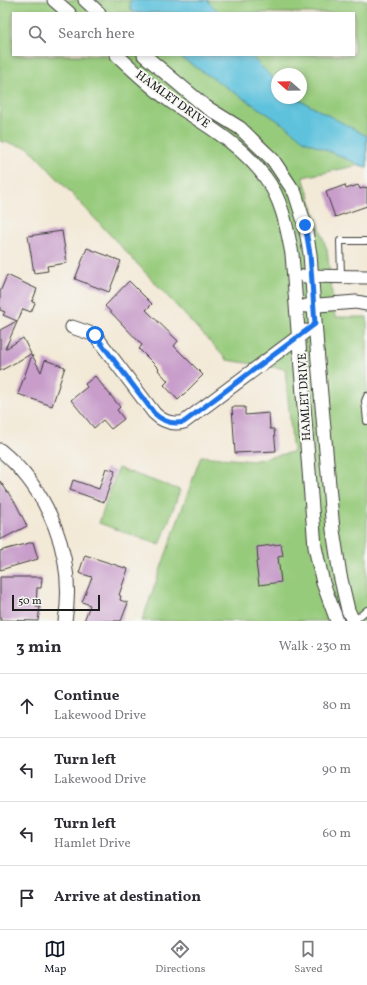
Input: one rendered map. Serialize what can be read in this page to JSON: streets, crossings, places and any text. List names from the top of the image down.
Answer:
{
  "streets": {
    "street": ["HAMLET DRIVE"]
  },
  "scale_bar": "50 m",
  "north": "left",
  "page": {
    "search": "Search here",
    "scale": "50 m",
    "heading": ["3 min", "Walk · 230 m"],
    "list": [
      ["Continue", "Lakewood Drive", "80 m"],
      ["Turn left", "Lakewood Drive", "90 m"],
      ["Turn left", "Hamlet Drive", "60 m"],
      "Arrive at destination"
    ],
    "nav": ["Map", "Directions", "Saved"]
  }
}
